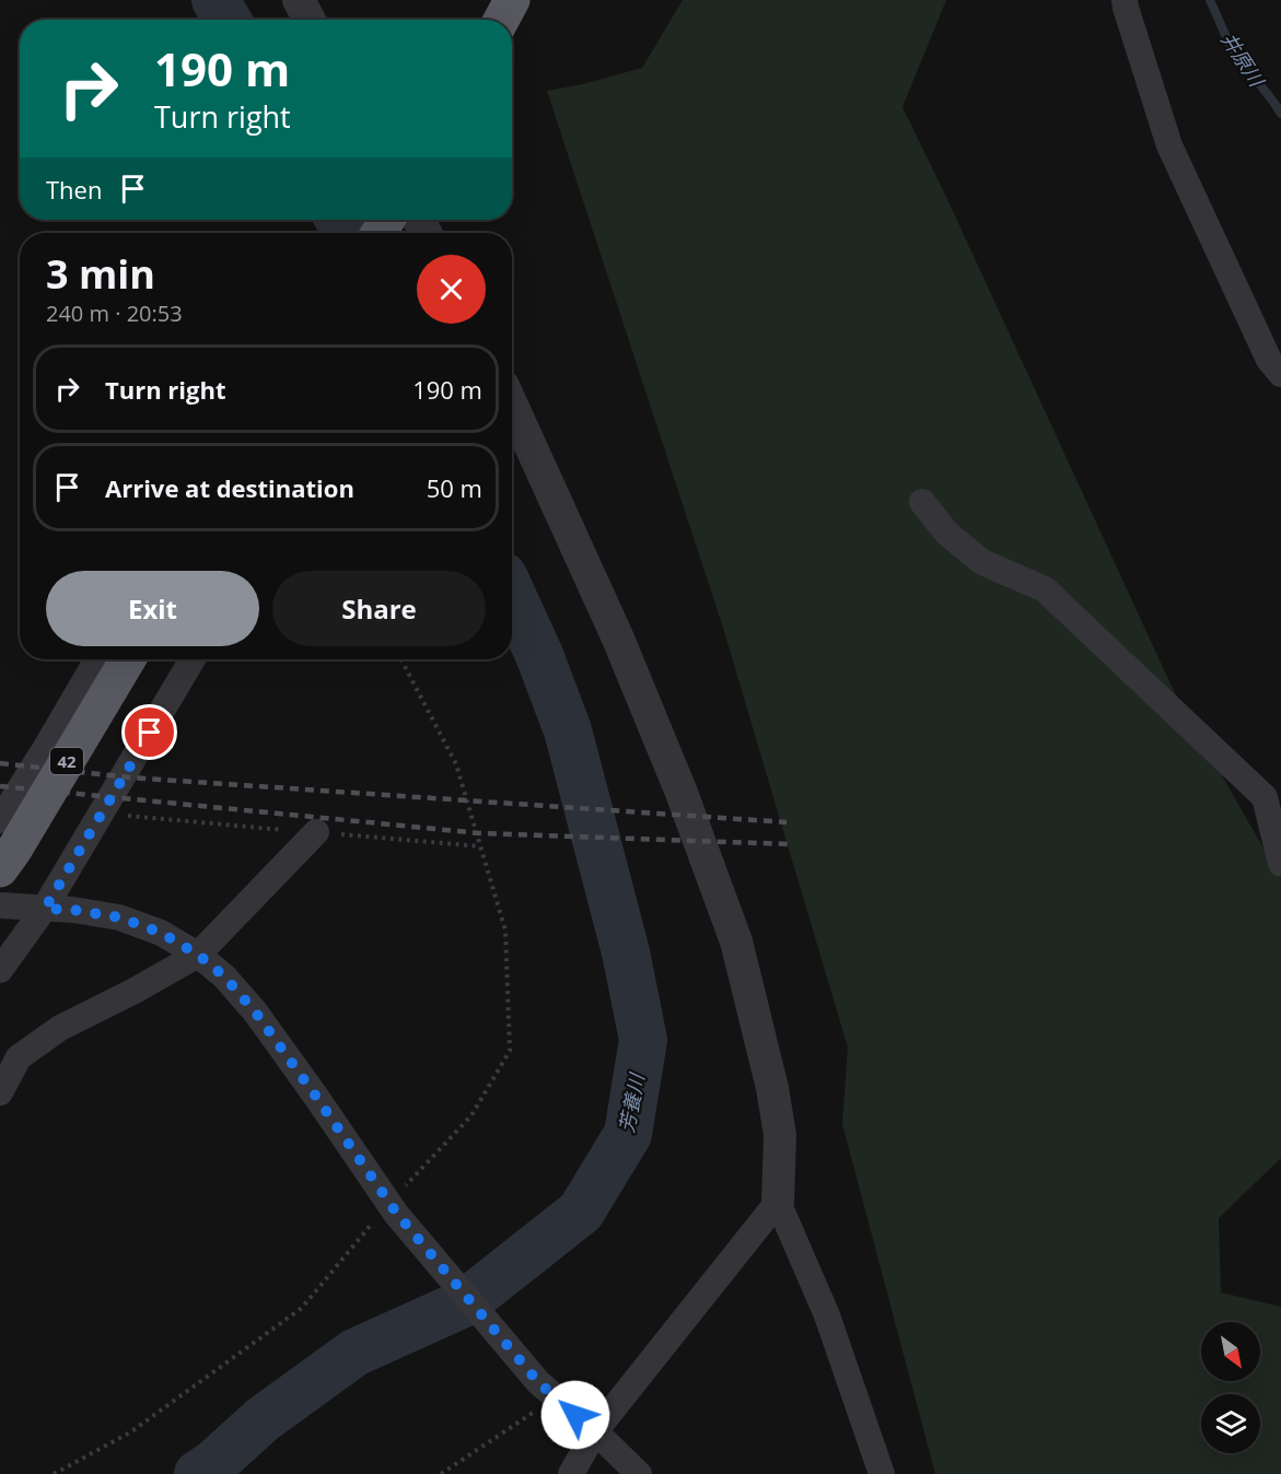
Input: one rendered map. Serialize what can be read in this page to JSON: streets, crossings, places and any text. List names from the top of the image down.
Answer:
{
  "streets": {
    "highway": ["42"]
  },
  "water": ["井原川", "芳養川"],
  "north": "bottom right",
  "page": {
    "turn": ["190 m", "Turn right"],
    "then": "Then",
    "heading": ["3 min", "240 m · 20:53"],
    "list": [
      {
        "name": "Turn right",
        "value": "190 m"
      },
      {
        "name": "Arrive at destination",
        "value": "50 m"
      }
    ],
    "buttons": ["Exit", "Share"]
  }
}
